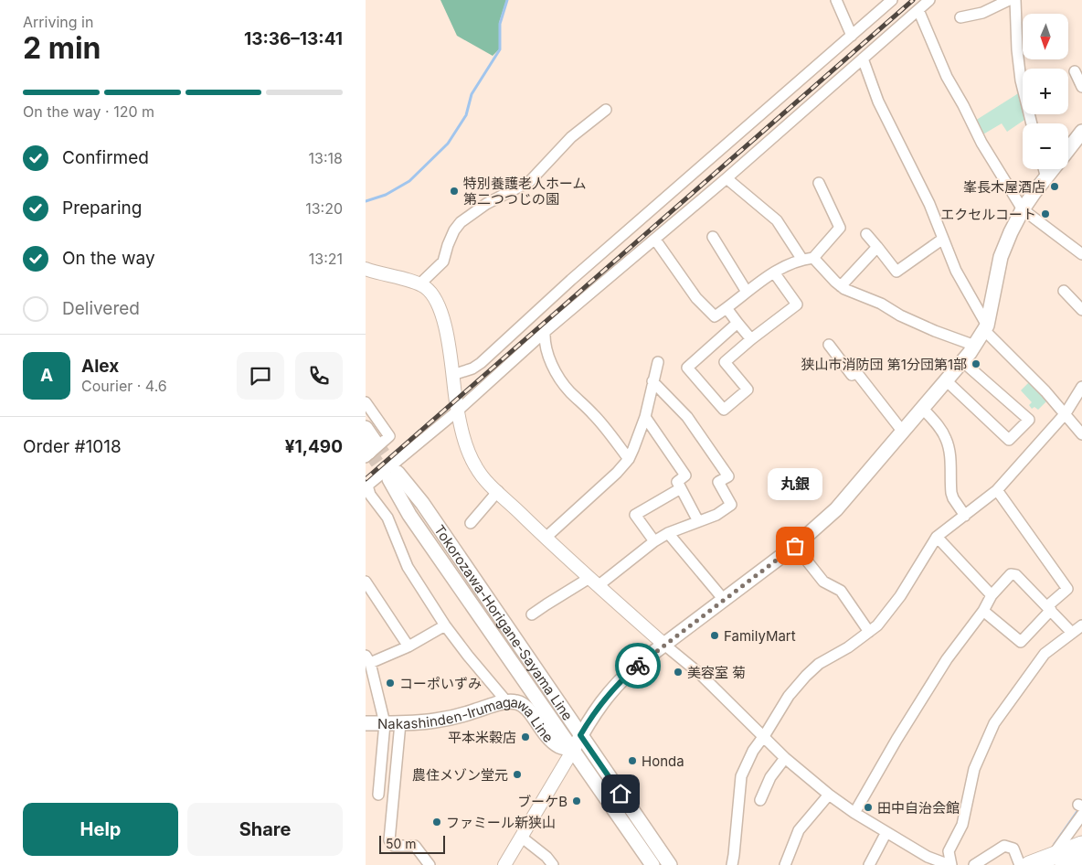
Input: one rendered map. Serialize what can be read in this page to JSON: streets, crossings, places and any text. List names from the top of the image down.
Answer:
{
  "streets": {
    "main road": ["Tokorozawa-Horigane-Sayama Line", "Nakashinden-Irumagawa Line"]
  },
  "crossings": [
    ["Tokorozawa-Horigane-Sayama Line", "Nakashinden-Irumagawa Line"]
  ],
  "places": [
    "峯長木屋酒店",
    "特別養護老人ホーム 第二つつじの園",
    "エクセルコート",
    "狭山市消防団 第1分団第1部",
    "丸銀",
    "FamilyMart",
    "美容室 菊",
    "コーポいずみ",
    "平本米穀店",
    "Honda",
    "農住メゾン堂元",
    "ブーケB",
    "田中自治会館",
    "ファミール新狭山"
  ],
  "scale_bar": "50 m",
  "north": "bottom",
  "page": {
    "heading": ["2 min", "Arriving in", "13:36–13:41"],
    "panel": [
      "Alex",
      "Courier · 4.6",
      "Order #1018",
      "¥1,490"
    ],
    "map_buttons": ["+", "−"],
    "bar": "On the way · 120 m",
    "list": [
      ["Confirmed", "13:18"],
      ["Preparing", "13:20"],
      ["On the way", "13:21"],
      "Delivered"
    ],
    "round": "A",
    "bubble": "丸銀",
    "buttons": ["Help", "Share"],
    "scale": "50 m"
  }
}
